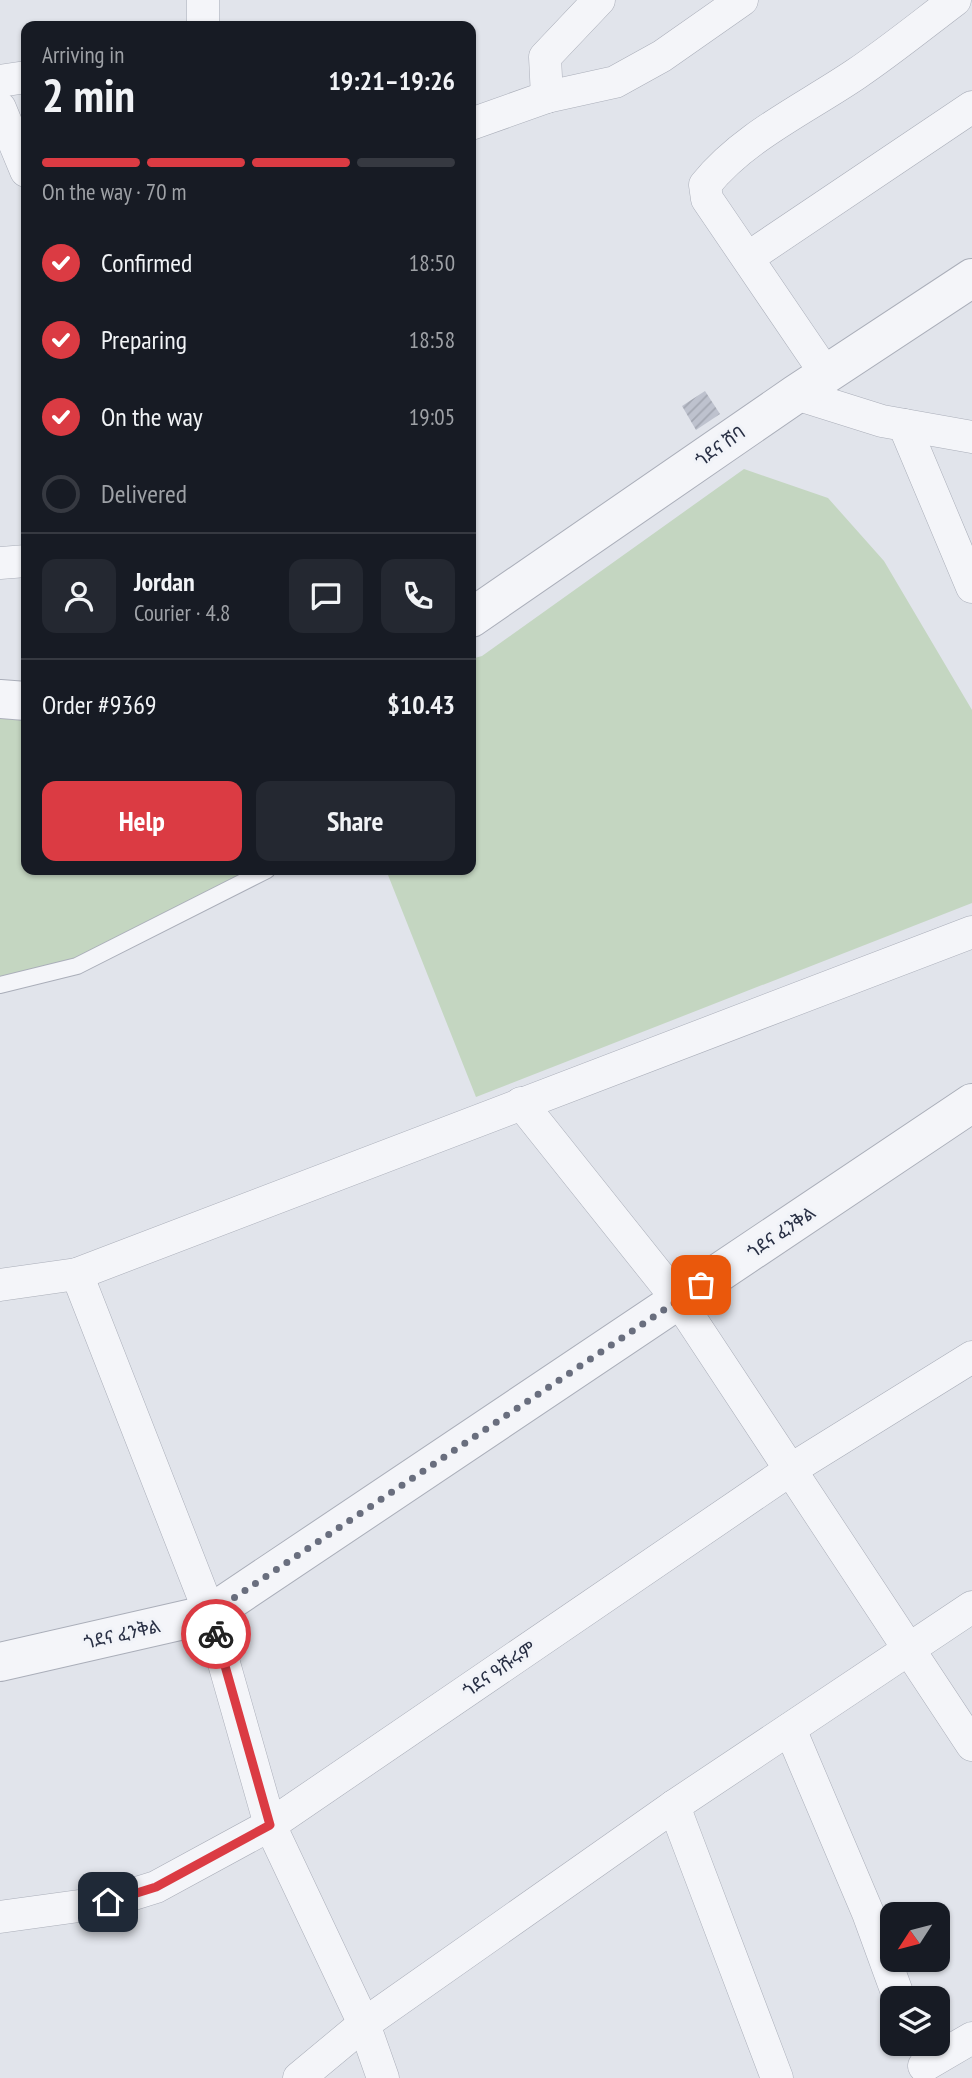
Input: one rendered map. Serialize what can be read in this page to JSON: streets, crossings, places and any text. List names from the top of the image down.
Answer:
{
  "streets": {
    "street": ["ጎደና ሸባ", "ጎደና ፈንቅል", "ጎደና ዓሹሩም"]
  },
  "north": "bottom left",
  "page": {
    "heading": ["2 min", "Arriving in", "19:21–19:26"],
    "panel": [
      "Jordan",
      "Courier · 4.8",
      "Order #9369",
      "$10.43"
    ],
    "bar": "On the way · 70 m",
    "list": [
      ["Confirmed", "18:50"],
      ["Preparing", "18:58"],
      ["On the way", "19:05"],
      "Delivered"
    ],
    "buttons": ["Help", "Share"]
  }
}
